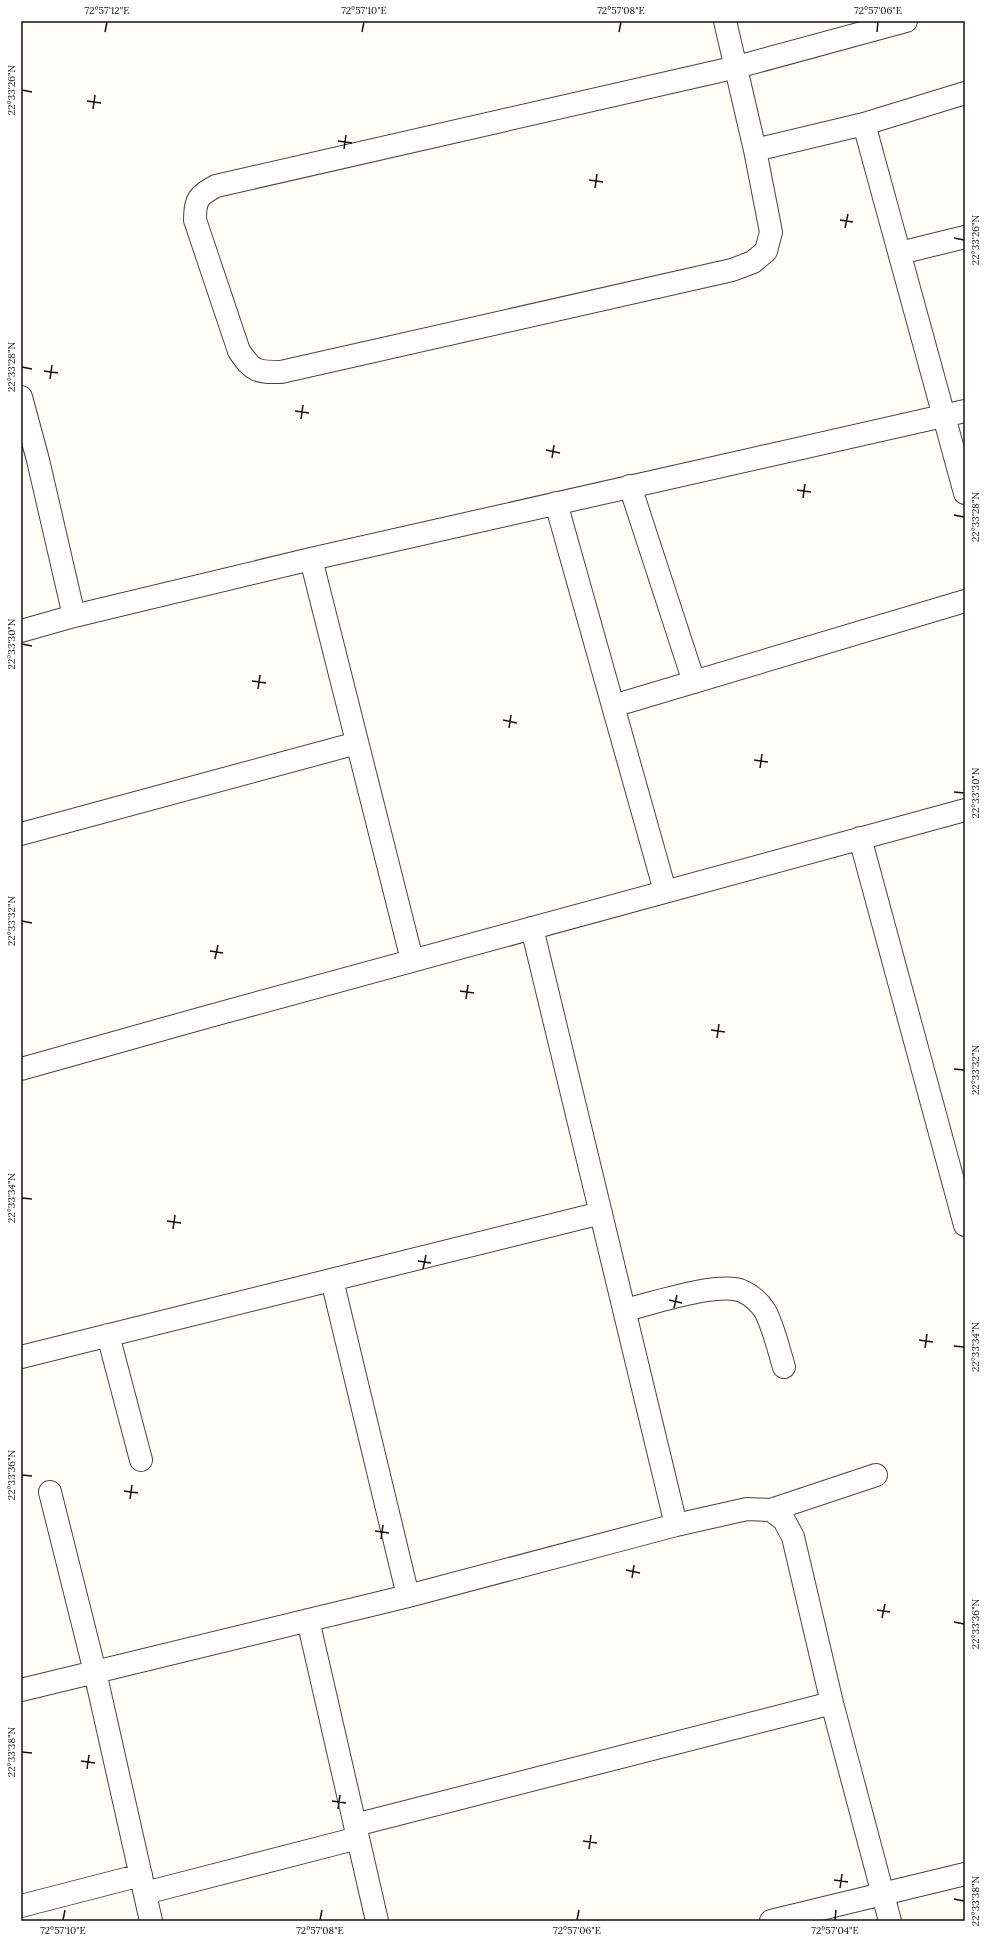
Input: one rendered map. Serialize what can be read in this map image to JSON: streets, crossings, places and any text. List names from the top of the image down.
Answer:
{
  "coordinates": [
    "72°57'12\"E",
    "72°57'10\"E",
    "72°57'08\"E",
    "72°57'06\"E",
    "22°33'26\"N",
    "22°33'28\"N",
    "22°33'30\"N",
    "22°33'32\"N",
    "22°33'34\"N",
    "22°33'36\"N",
    "22°33'38\"N",
    "72°57'04\"E"
  ]
}
